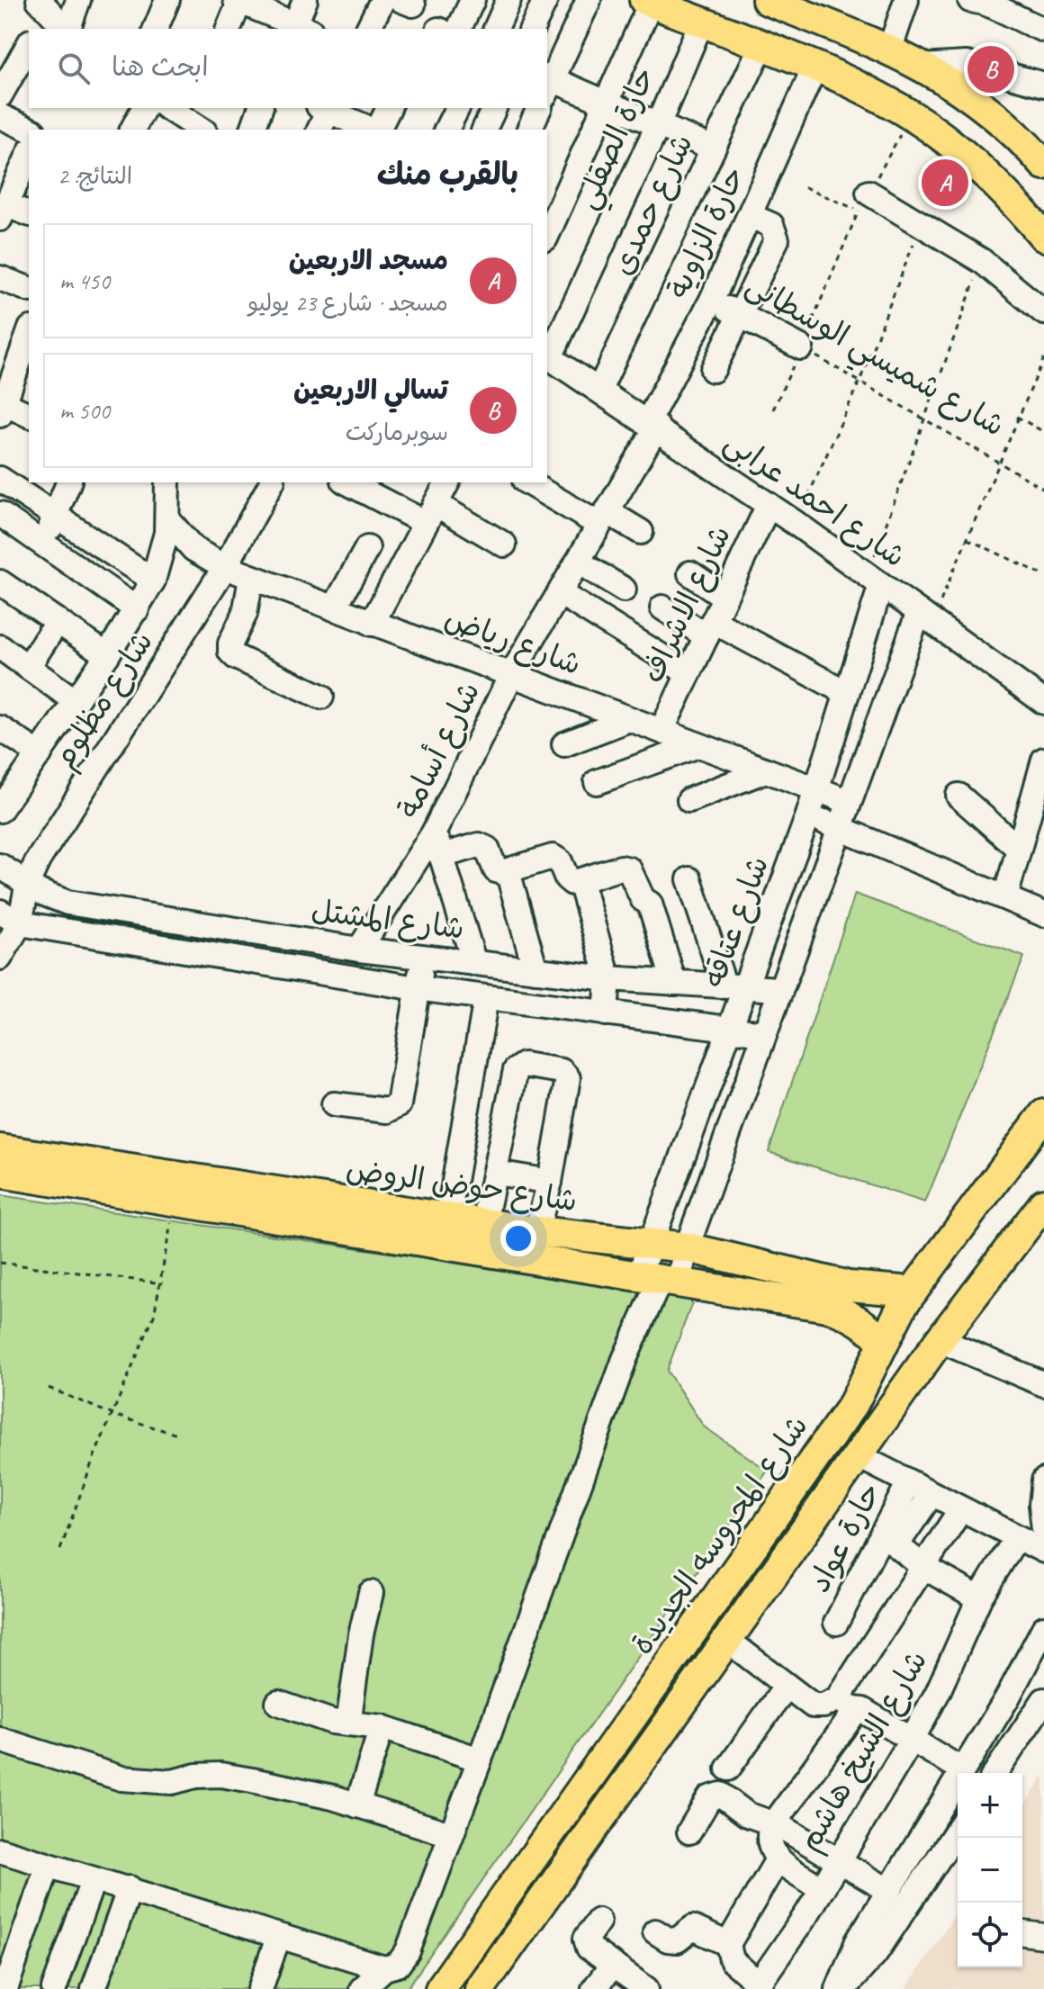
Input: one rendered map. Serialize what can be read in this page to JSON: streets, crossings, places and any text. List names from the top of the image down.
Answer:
{
  "streets": {
    "main road": ["شارع حوض الروض", "شارع المحروسه الجديدة"],
    "street": [
      "حارة الصقلي",
      "شارع حمدى",
      "حارة الزاوية",
      "شارع شميسي الوسطانى",
      "شارع احمد عرابى",
      "شارع الاشراف",
      "شارع رياض",
      "شارع مظلوم",
      "شارع أسامة",
      "شارع المشتل",
      "شارع عتاقه",
      "حارة عواد",
      "شارع الشيخ هاشم"
    ]
  },
  "crossings": [
    ["حارة الصقلي", "شارع احمد عرابى"],
    ["شارع حمدى", "شارع احمد عرابى"],
    ["حارة الزاوية", "شارع شميسي الوسطانى"],
    ["حارة الزاوية", "شارع احمد عرابى"],
    ["حارة الزاوية", "شارع أسامة"],
    ["شارع احمد عرابى", "شارع الاشراف"],
    ["شارع احمد عرابى", "شارع أسامة"],
    ["شارع احمد عرابى", "شارع عتاقه"],
    ["شارع الاشراف", "شارع رياض"],
    ["شارع رياض", "شارع مظلوم"],
    ["شارع رياض", "شارع أسامة"],
    ["شارع رياض", "شارع عتاقه"],
    ["شارع مظلوم", "شارع المشتل"],
    ["شارع أسامة", "شارع المشتل"],
    ["شارع المشتل", "شارع عتاقه"],
    ["شارع عتاقه", "شارع حوض الروض"],
    ["شارع حوض الروض", "شارع المحروسه الجديدة"]
  ],
  "page": {
    "search": "ابحث هنا",
    "pins": ["B", "A"],
    "heading": ["بالقرب منك", "النتائج: 2"],
    "list": [
      {
        "mark": "A",
        "name": "مسجد الاربعين",
        "note": "مسجد · شارع 23 يوليو",
        "value": "450 m"
      },
      {
        "mark": "B",
        "name": "تسالي الاربعين",
        "note": "سوبرماركت",
        "value": "500 m"
      }
    ],
    "map_buttons": ["+", "−"]
  }
}
